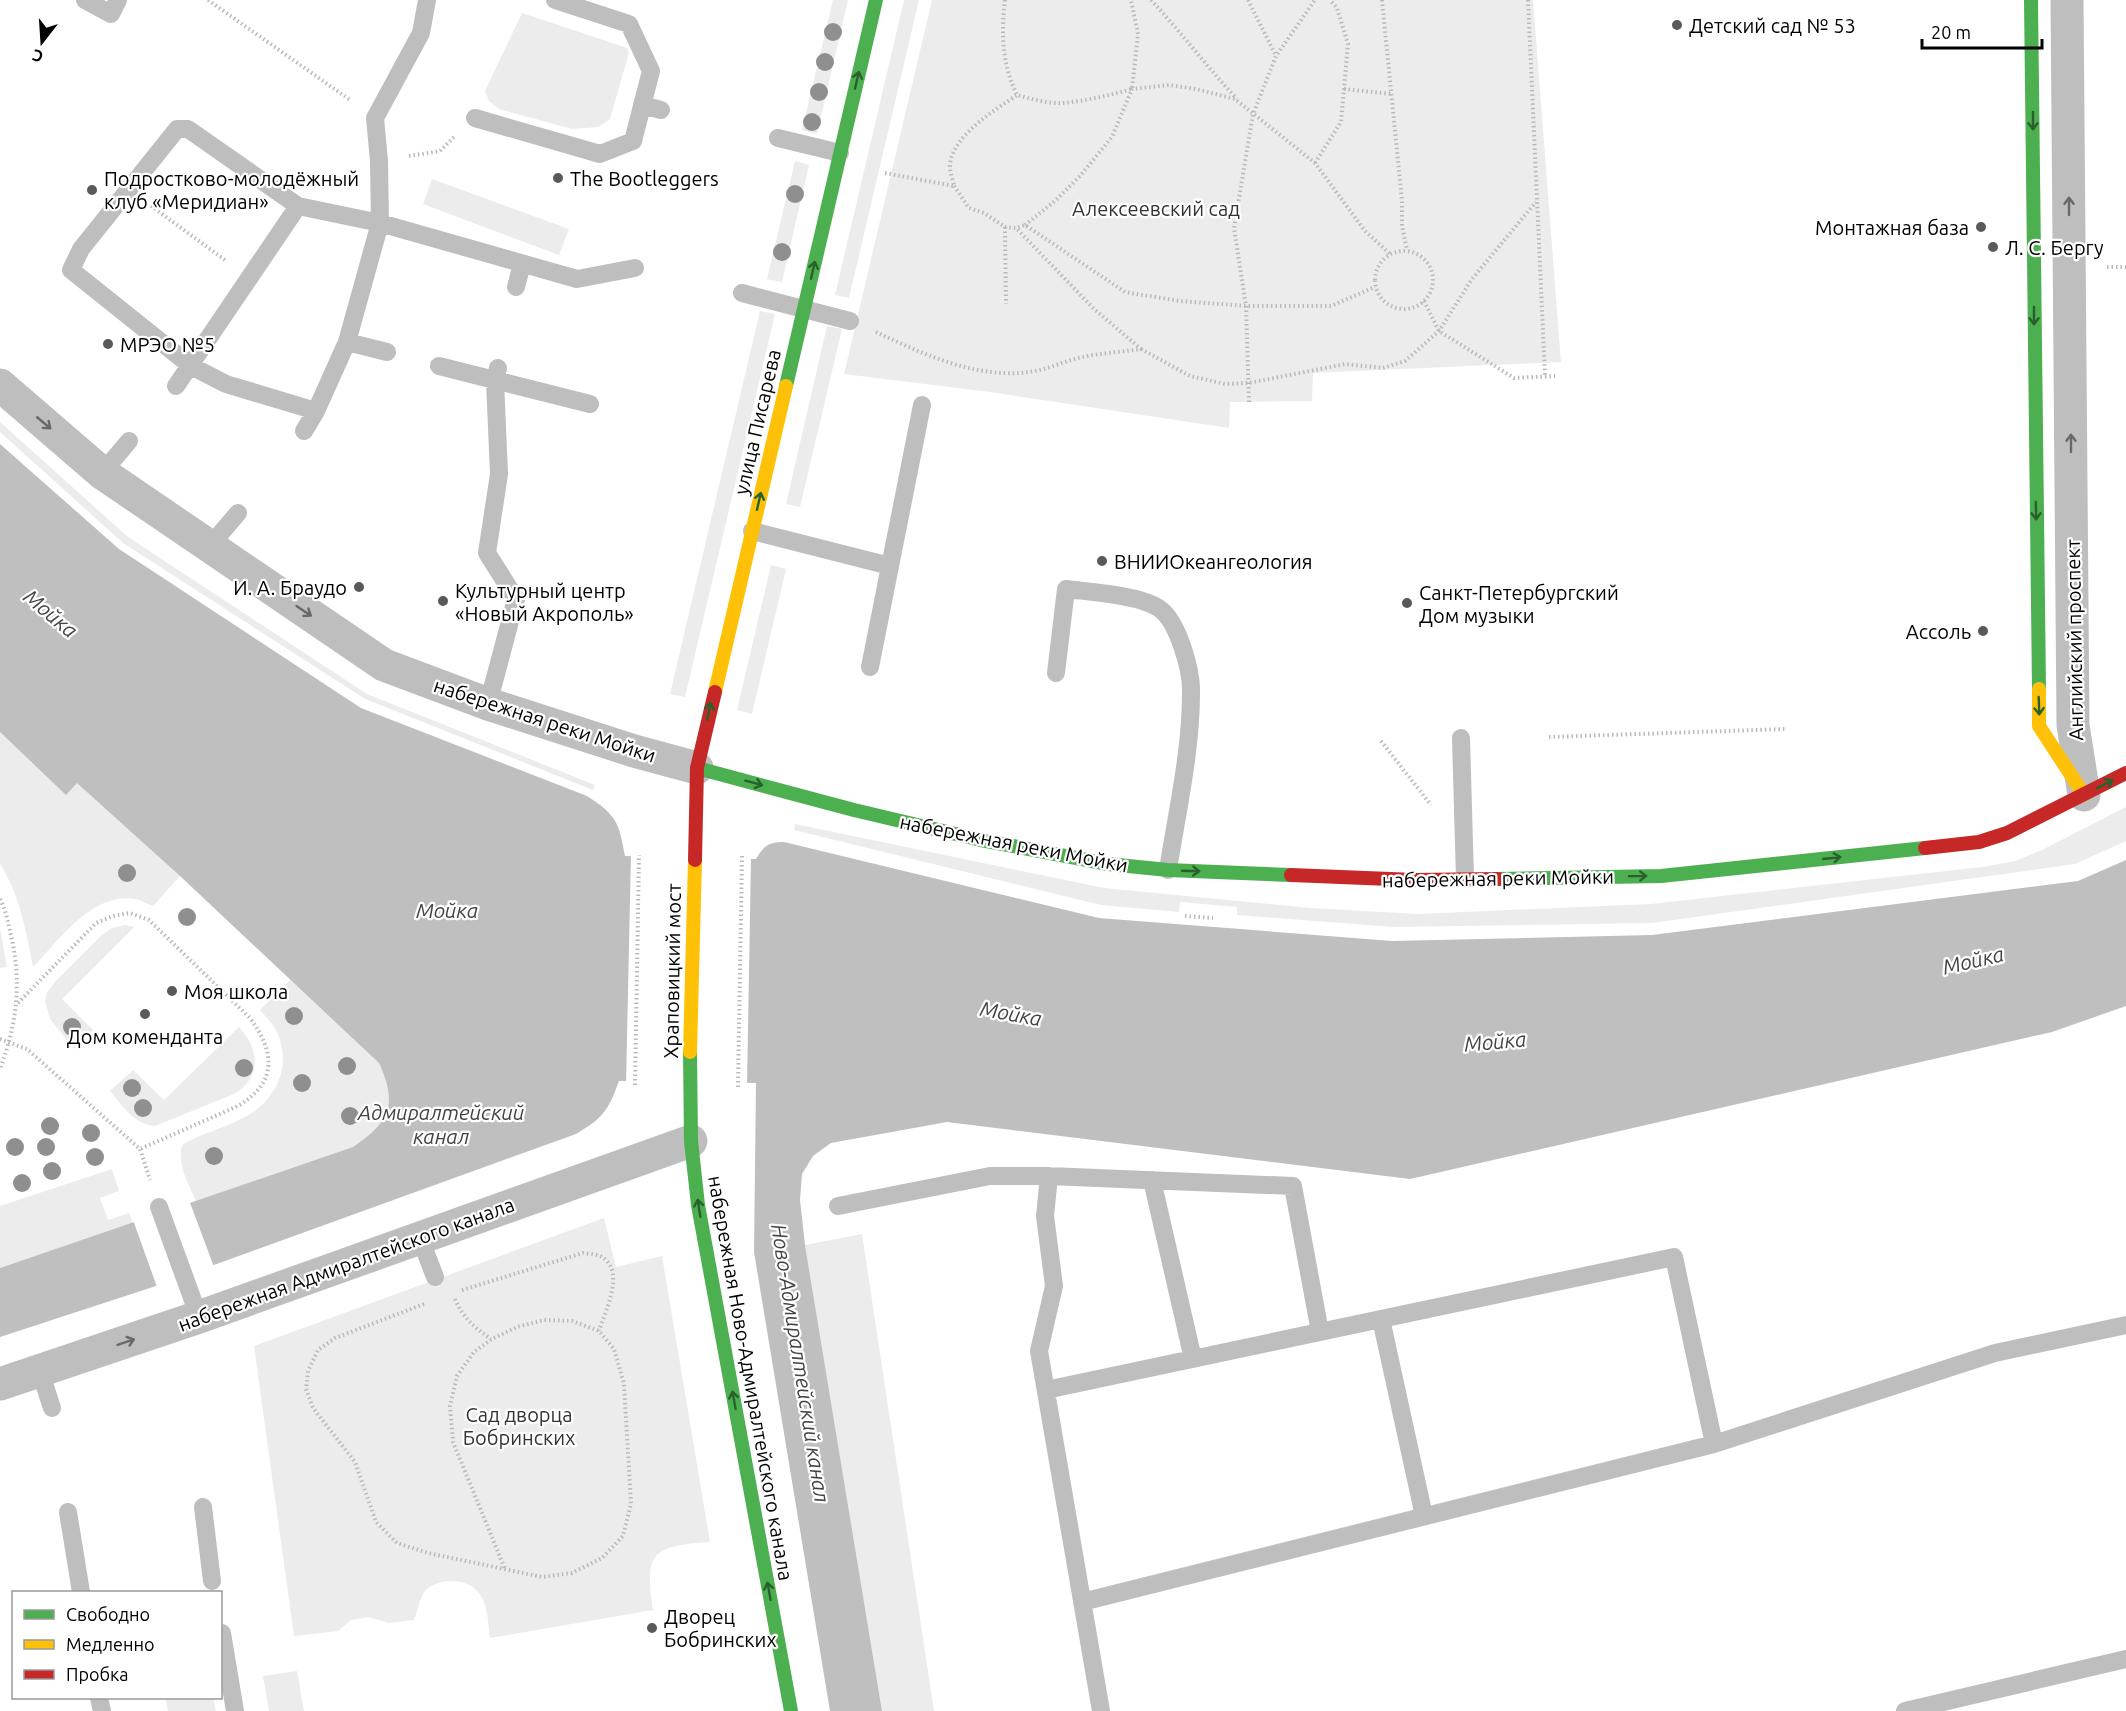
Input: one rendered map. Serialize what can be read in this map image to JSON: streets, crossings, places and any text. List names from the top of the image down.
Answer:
{
  "streets": {
    "main road": [
      "улица Писарева",
      "Английский проспект",
      "набережная реки Мойки",
      "Храповицкий мост",
      "набережная Ново-Адмиралтейского канала"
    ],
    "street": ["набережная Адмиралтейского канала"]
  },
  "crossings": [
    ["улица Писарева", "набережная реки Мойки"],
    ["улица Писарева", "Храповицкий мост"],
    ["Английский проспект", "набережная реки Мойки"],
    ["Храповицкий мост", "набережная Ново-Адмиралтейского канала"],
    ["набережная Адмиралтейского канала", "набережная Ново-Адмиралтейского канала"]
  ],
  "one_way": ["улица Писарева", "набережная реки Мойки", "набережная Ново-Адмиралтейского канала"],
  "water": ["Мойка", "Адмиралтейский канал", "Ново-Адмиралтейский канал"],
  "parks": ["Алексеевский сад", "Сад дворца Бобринских"],
  "places": [
    "Детский сад № 53",
    "The Bootleggers",
    "Подростково-молодёжный клуб «Меридиан»",
    "Монтажная база",
    "Л. С. Бергу",
    "МРЭО №5",
    "ВНИИОкеангеология",
    "И. А. Браудо",
    "Культурный центр «Новый Акрополь»",
    "Санкт-Петербургский Дом музыки",
    "Ассоль",
    "Моя школа",
    "Дом коменданта",
    "Дворец Бобринских"
  ],
  "legend": ["Свободно", "Медленно", "Пробка"],
  "scale_bar": "20 m",
  "north": "bottom"
}
